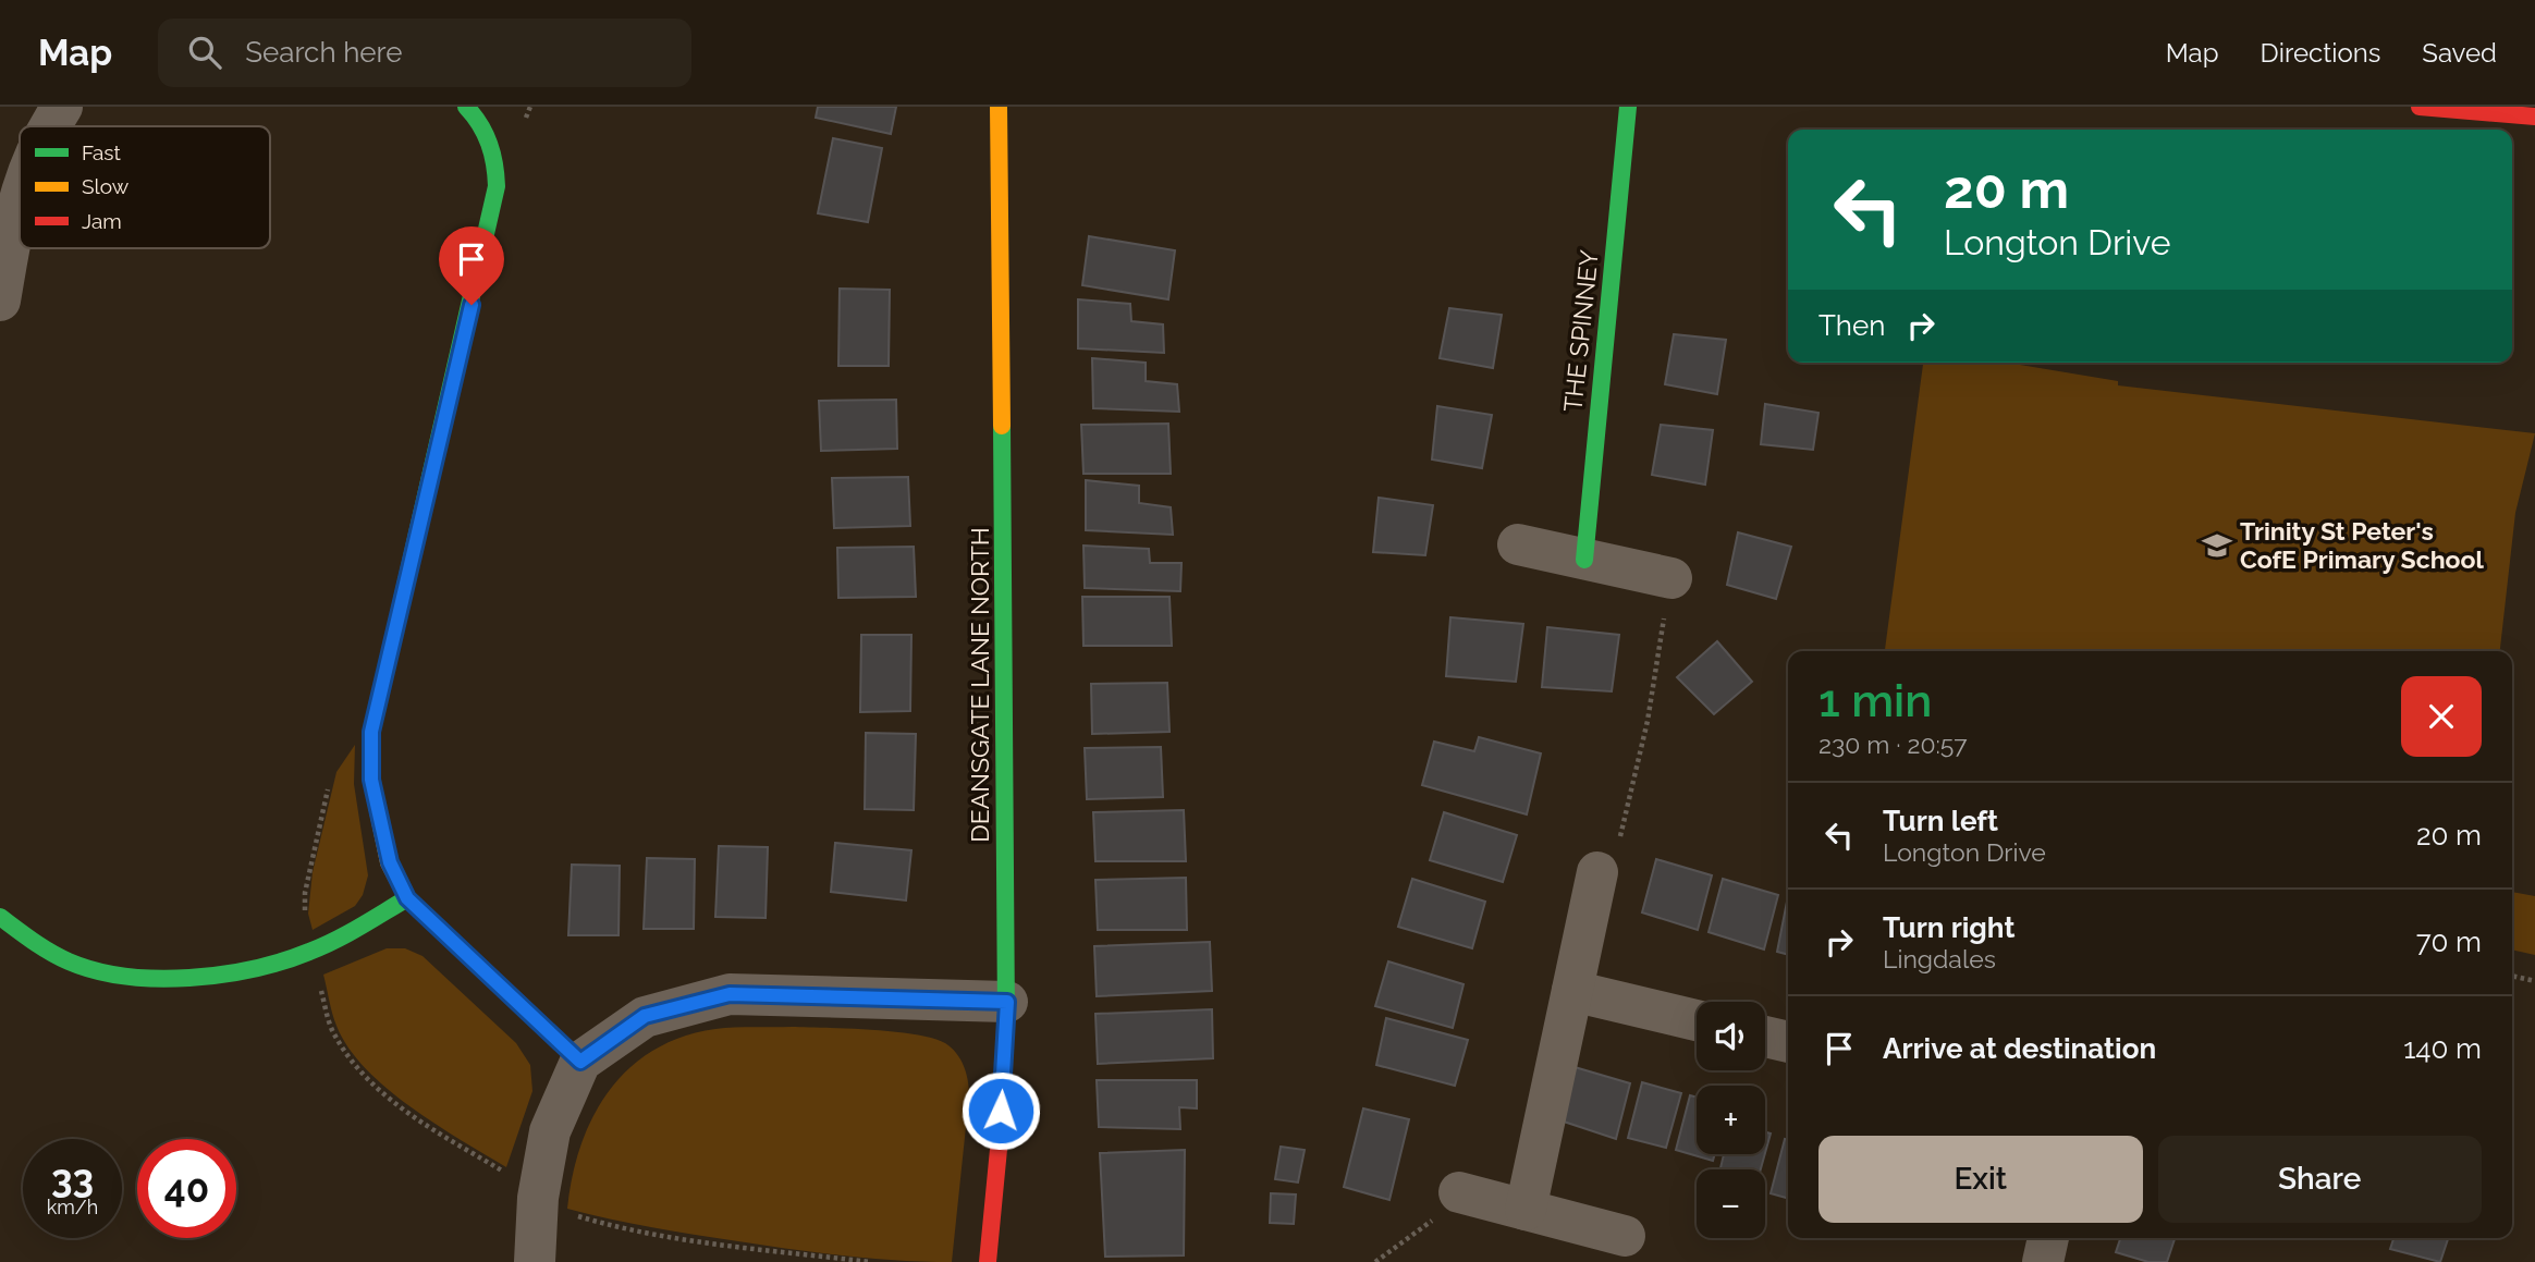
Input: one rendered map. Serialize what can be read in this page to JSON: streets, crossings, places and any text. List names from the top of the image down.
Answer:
{
  "streets": {
    "street": ["THE SPINNEY", "DEANSGATE LANE NORTH"]
  },
  "places": {
    "school or university": ["Trinity St Peter's CofE Primary School"]
  },
  "legend": ["Fast", "Slow", "Jam"],
  "page": {
    "header": "Map",
    "search": "Search here",
    "nav": ["Map", "Directions", "Saved"],
    "turn": ["20 m", "Longton Drive"],
    "then": "Then",
    "heading": ["1 min", "230 m · 20:57"],
    "list": [
      {
        "name": "Turn left",
        "note": "Longton Drive",
        "value": "20 m"
      },
      {
        "name": "Turn right",
        "note": "Lingdales",
        "value": "70 m"
      },
      {
        "name": "Arrive at destination",
        "value": "140 m"
      }
    ],
    "map_buttons": ["+", "−"],
    "buttons": ["Exit", "Share"],
    "speed": "33 km/h",
    "limit": "40"
  }
}
